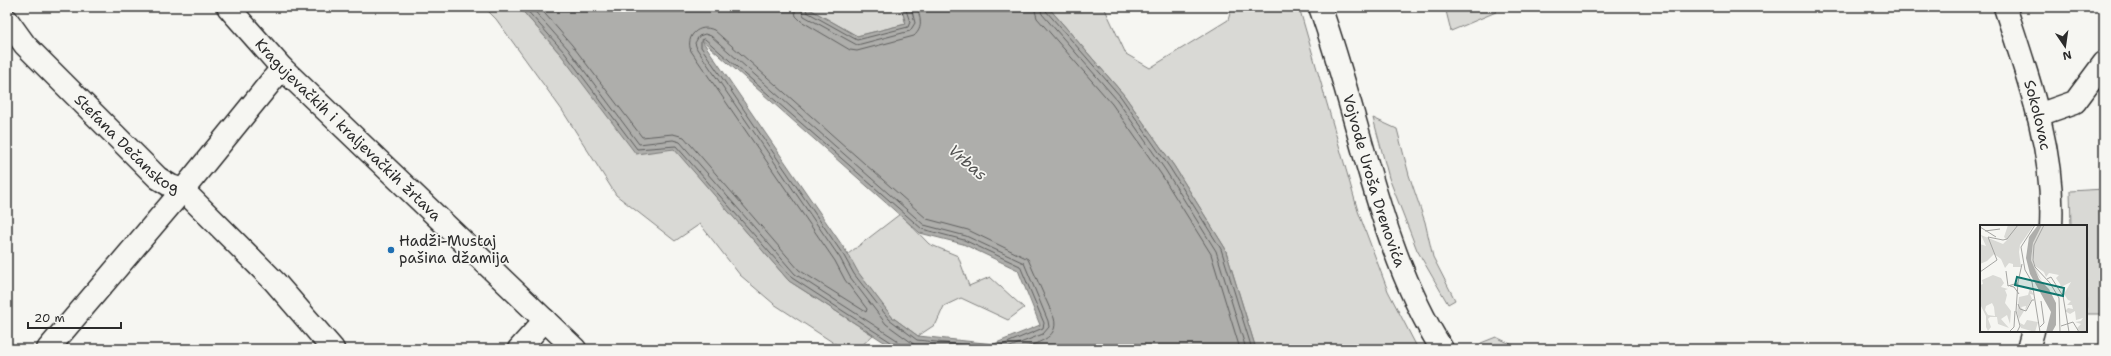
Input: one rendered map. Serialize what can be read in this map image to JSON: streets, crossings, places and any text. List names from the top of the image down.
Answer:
{
  "streets": {
    "street": [
      "Sokolovac",
      "Kragujevačkih i kraljevačkih žrtava",
      "Stefana Dečanskog",
      "Vojvode Uroša Drenovića"
    ]
  },
  "water": ["Vrbas"],
  "places": ["Hadži-Mustaj pašina džamija"],
  "scale_bar": "20 m",
  "north": "bottom"
}
